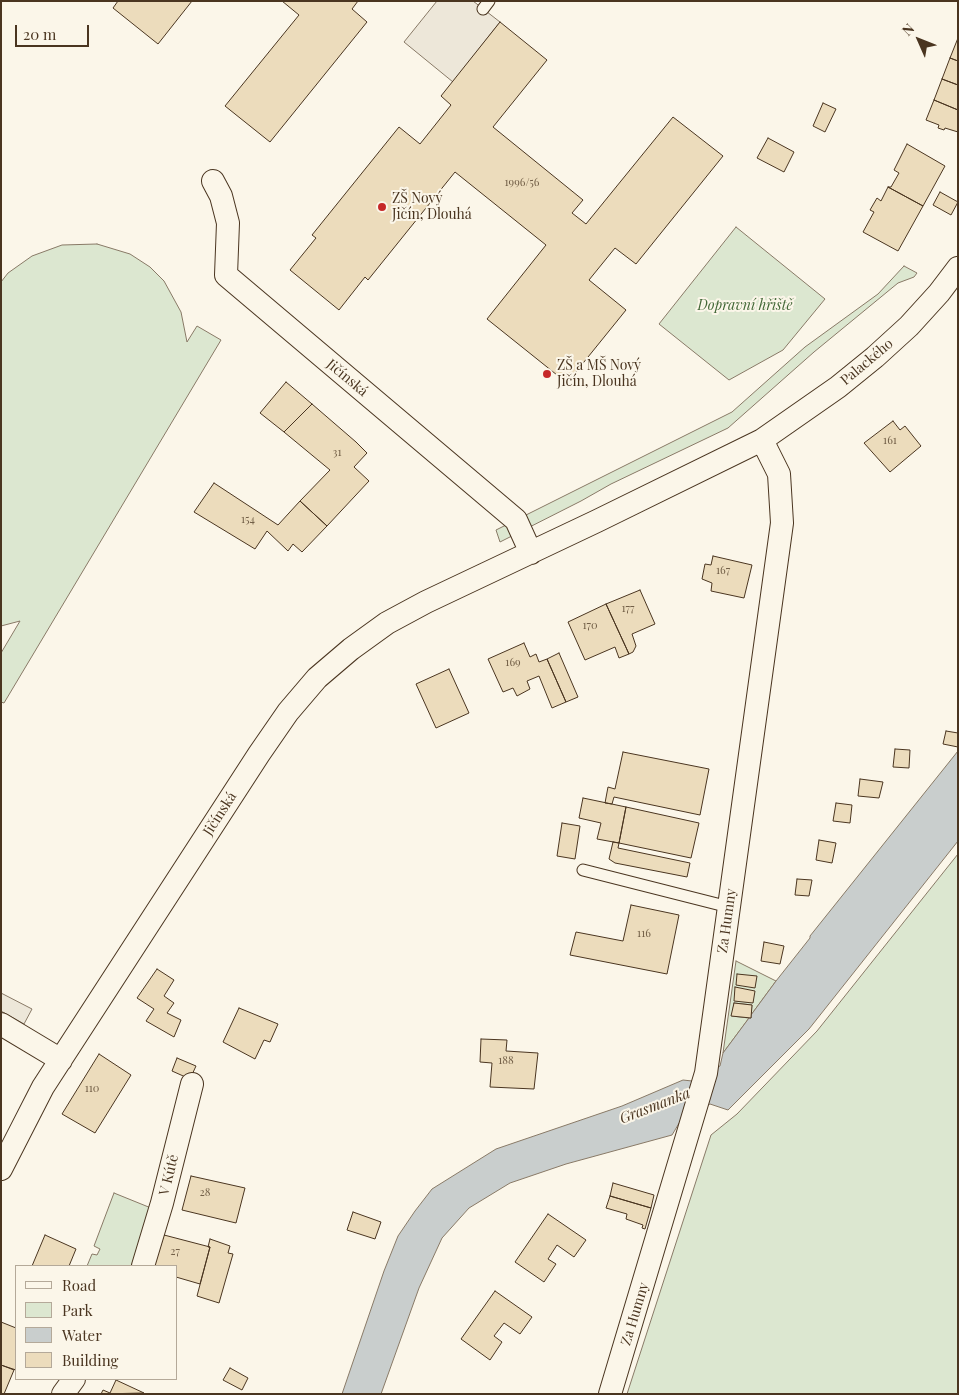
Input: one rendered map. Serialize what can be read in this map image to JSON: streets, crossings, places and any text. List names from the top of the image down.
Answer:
{
  "streets": {
    "street": [
      "Palackého",
      "Jičínská",
      "Za Humny",
      "V Kútě"
    ]
  },
  "crossings": [
    ["Palackého", "Jičínská"],
    ["Palackého", "Za Humny"],
    ["Jičínská", "Za Humny"]
  ],
  "water": ["Grasmanka"],
  "parks": ["Dopravní hřiště"],
  "places": ["ZŠ Nový Jičín, Dlouhá", "ZŠ a MŠ Nový Jičín, Dlouhá"],
  "house_numbers": [
    "1996/56",
    "161",
    "31",
    "154",
    "167",
    "177",
    "170",
    "169",
    "116",
    "188",
    "110",
    "28",
    "27"
  ],
  "legend": [
    "Road",
    "Park",
    "Water",
    "Building"
  ],
  "scale_bar": "20 m",
  "north": "top left"
}
